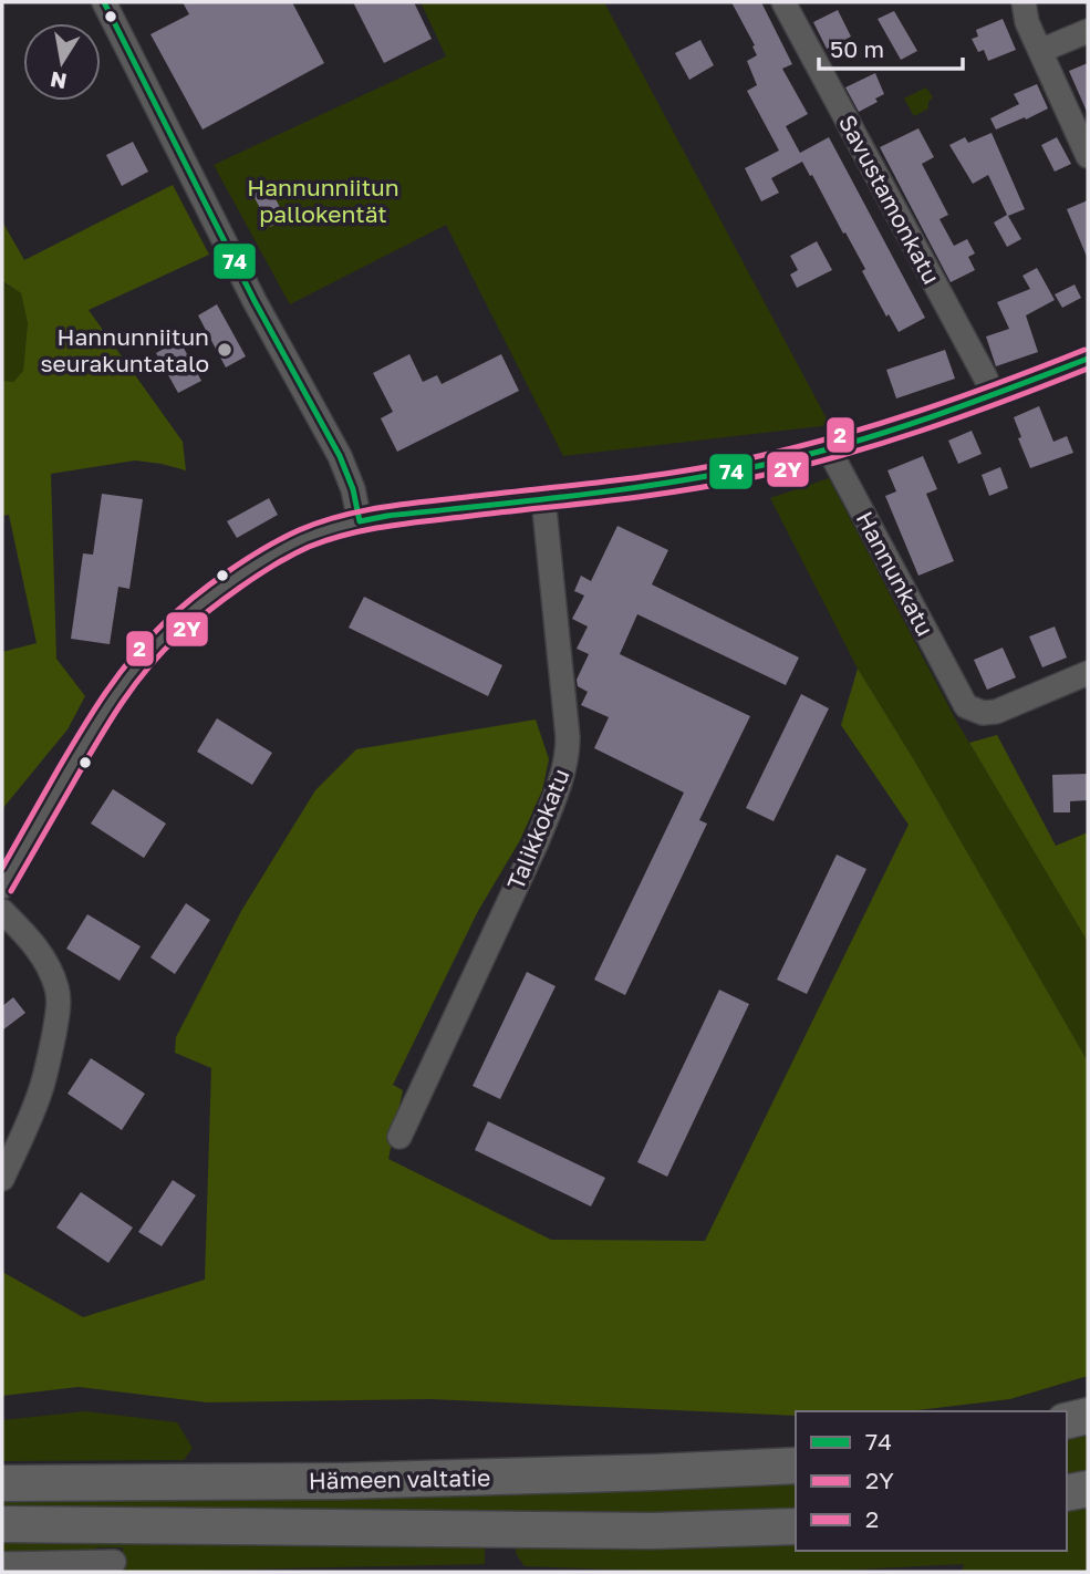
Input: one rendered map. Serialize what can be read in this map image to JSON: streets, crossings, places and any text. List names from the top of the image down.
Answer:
{
  "streets": {
    "highway": ["Hämeen valtatie"],
    "street": ["Savustamonkatu", "Hannunkatu", "Talikkokatu"]
  },
  "parks": ["Hannunniitun pallokentät"],
  "places": ["Hannunniitun seurakuntatalo"],
  "lines": ["transit line 74", "transit line 2", "transit line 2Y"],
  "legend": ["74", "2Y", "2"],
  "scale_bar": "50 m",
  "north": "bottom"
}
